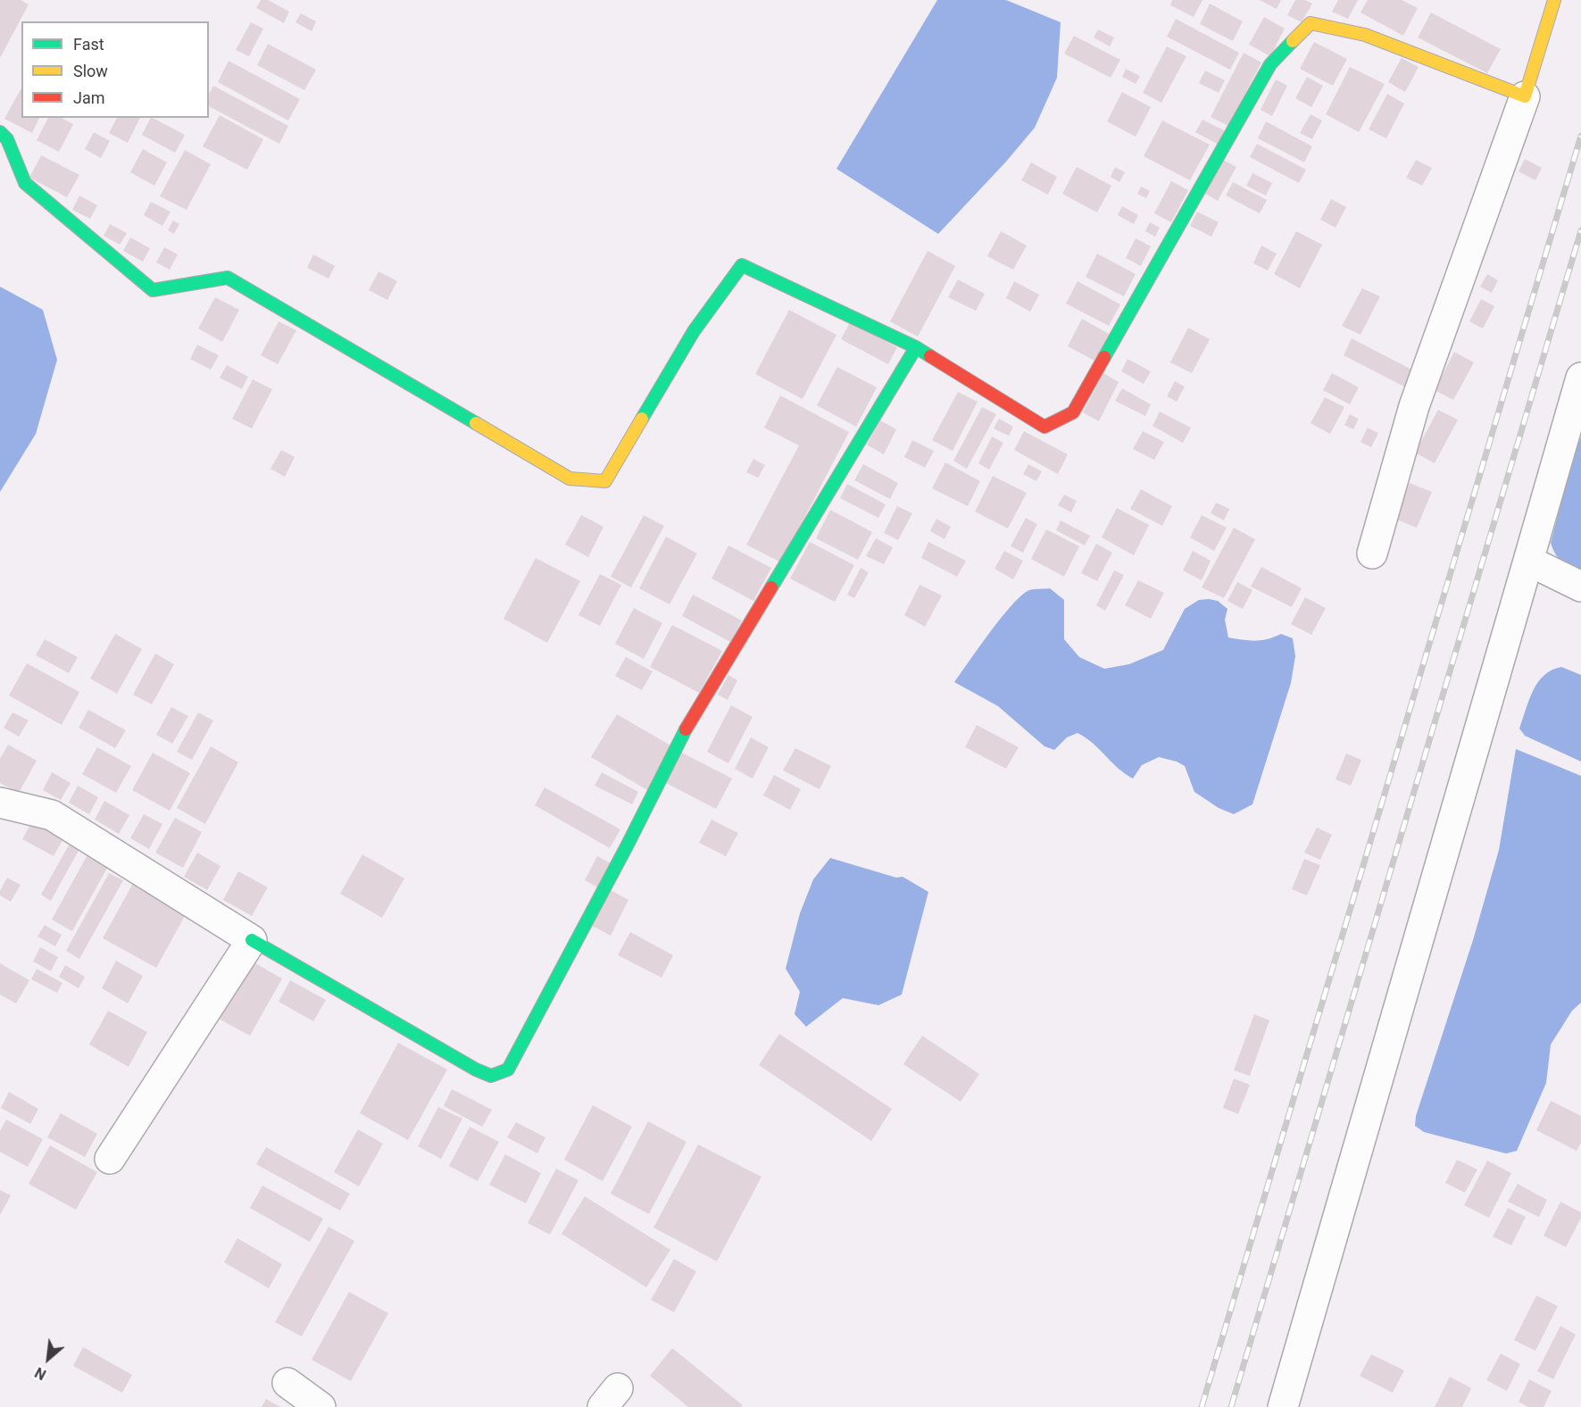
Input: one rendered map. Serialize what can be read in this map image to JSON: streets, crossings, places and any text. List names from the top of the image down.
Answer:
{
  "legend": ["Fast", "Slow", "Jam"],
  "north": "bottom left"
}
